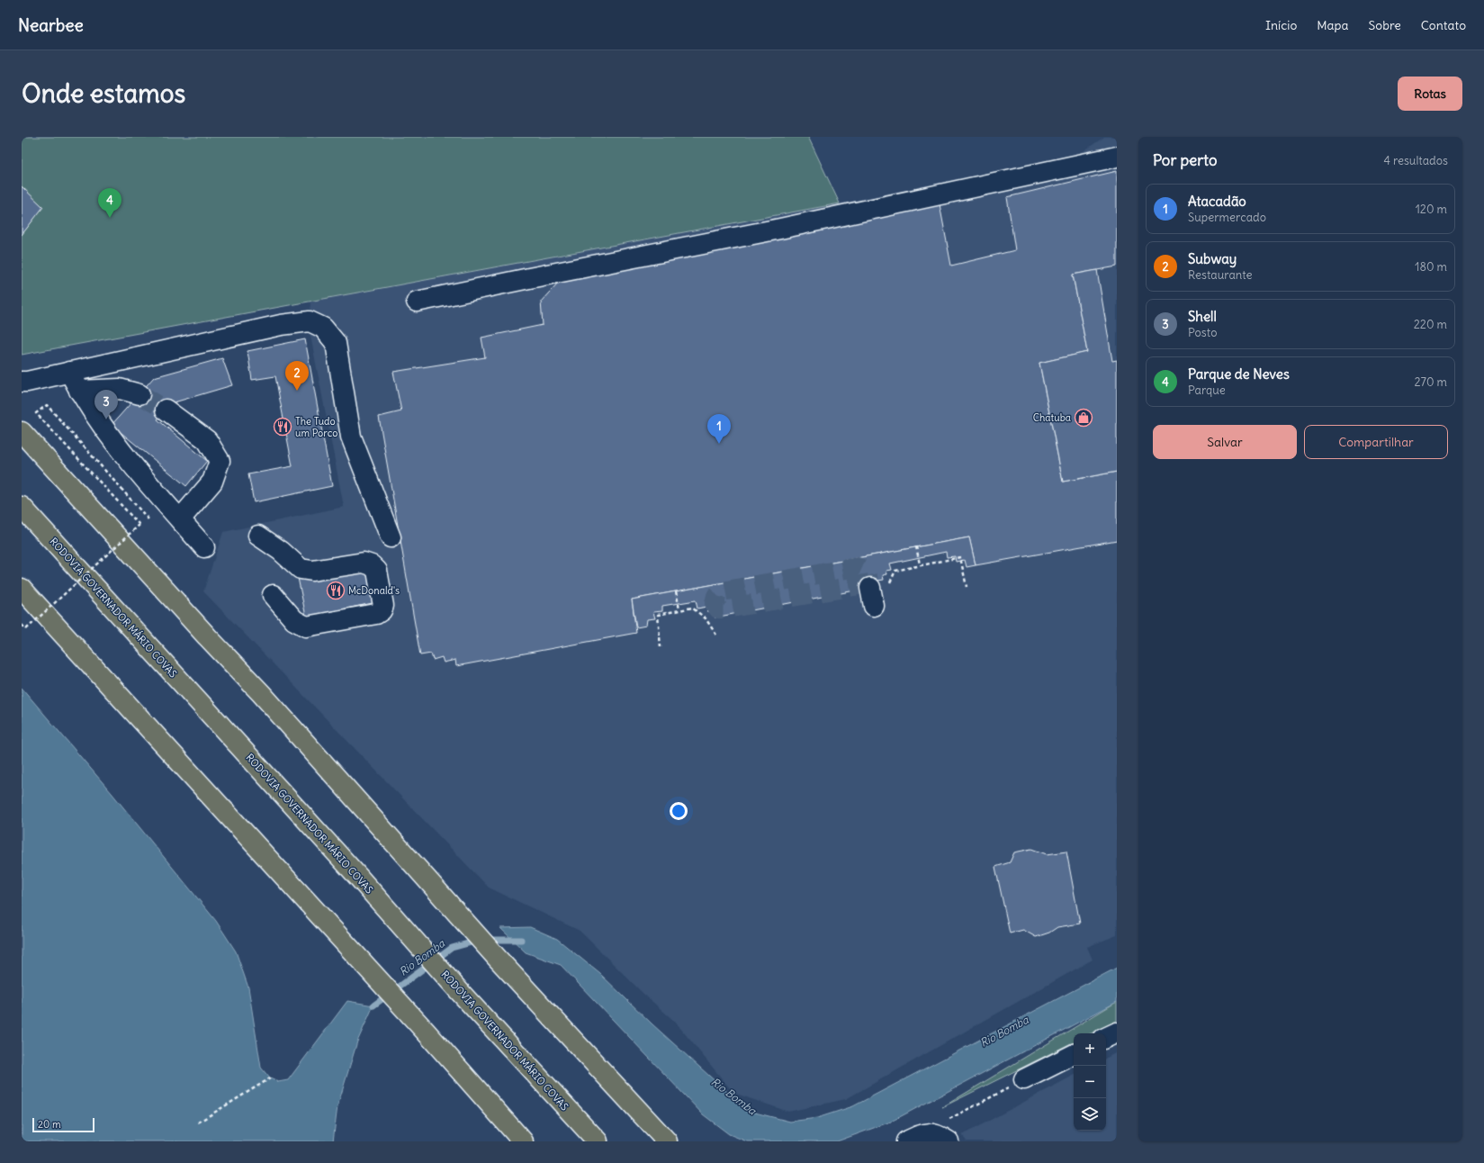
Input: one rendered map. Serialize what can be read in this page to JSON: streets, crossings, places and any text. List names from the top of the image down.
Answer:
{
  "streets": {
    "main road": ["RODOVIA GOVERNADOR MÁRIO COVAS"]
  },
  "water": ["Rio Bomba"],
  "places": {
    "shop": ["Chatuba"],
    "restaurant": ["The Tudo um Porco", "McDonald's"]
  },
  "scale_bar": "20 m",
  "page": {
    "header": "Nearbee",
    "nav": [
      "Início",
      "Mapa",
      "Sobre",
      "Contato"
    ],
    "buttons": [
      "Rotas",
      ["Salvar", "Compartilhar"]
    ],
    "title": "Onde estamos",
    "heading": ["Por perto", "4 resultados"],
    "list": [
      {
        "mark": "1",
        "name": "Atacadão",
        "note": "Supermercado",
        "value": "120 m"
      },
      {
        "mark": "2",
        "name": "Subway",
        "note": "Restaurante",
        "value": "180 m"
      },
      {
        "mark": "3",
        "name": "Shell",
        "note": "Posto",
        "value": "220 m"
      },
      {
        "mark": "4",
        "name": "Parque de Neves",
        "note": "Parque",
        "value": "270 m"
      }
    ],
    "pins": [
      "4",
      "2",
      "3",
      "1"
    ],
    "map_buttons": ["+", "−"],
    "scale": "20 m"
  }
}
